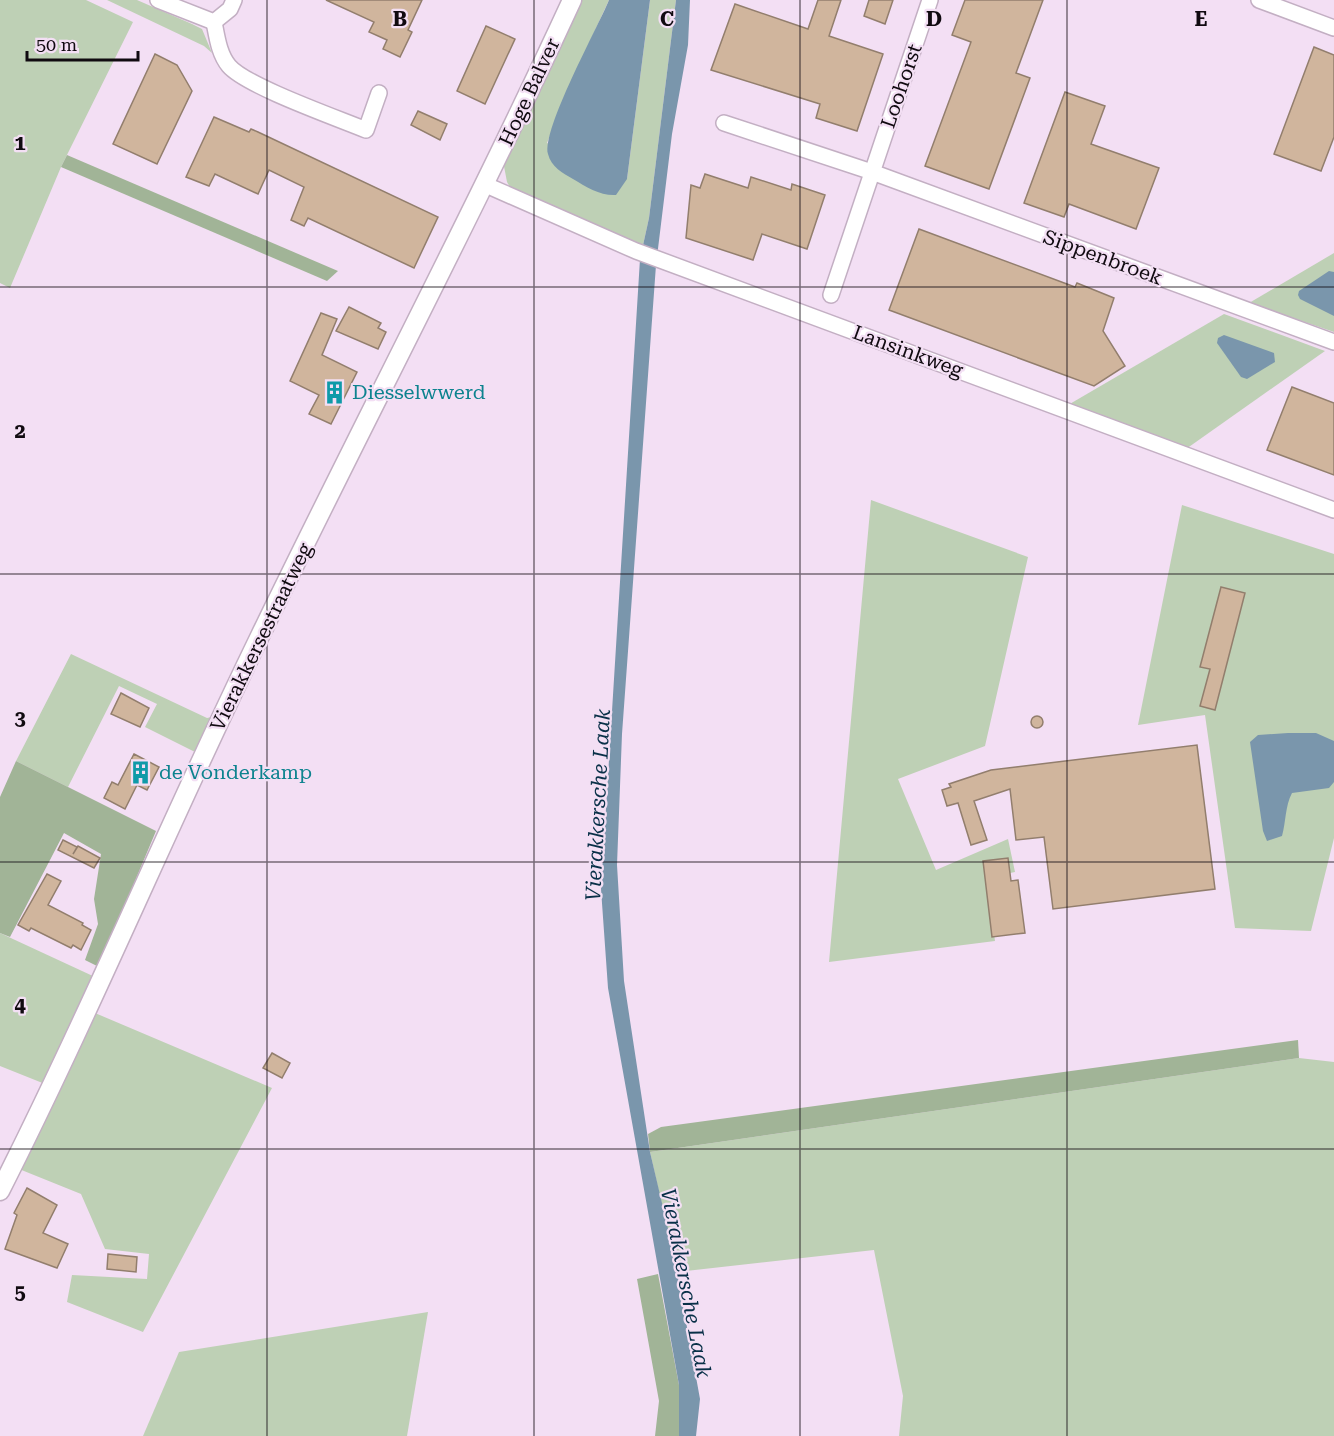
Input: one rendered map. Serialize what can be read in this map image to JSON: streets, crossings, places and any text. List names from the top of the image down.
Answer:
{
  "streets": {
    "street": [
      "Loohorst",
      "Hoge Balver",
      "Sippenbroek",
      "Lansinkweg",
      "Vierakkersestraatweg"
    ]
  },
  "crossings": [
    ["Loohorst", "Sippenbroek"],
    ["Hoge Balver", "Lansinkweg"],
    ["Hoge Balver", "Vierakkersestraatweg"],
    ["Lansinkweg", "Vierakkersestraatweg"]
  ],
  "water": ["Vierakkersche Laak"],
  "places": {
    "building": ["Diesselwwerd", "de Vonderkamp"]
  },
  "scale_bar": "50 m",
  "grid": {
    "columns": [
      "B",
      "C",
      "D",
      "E"
    ],
    "rows": [
      "1",
      "2",
      "3",
      "4",
      "5"
    ]
  }
}
